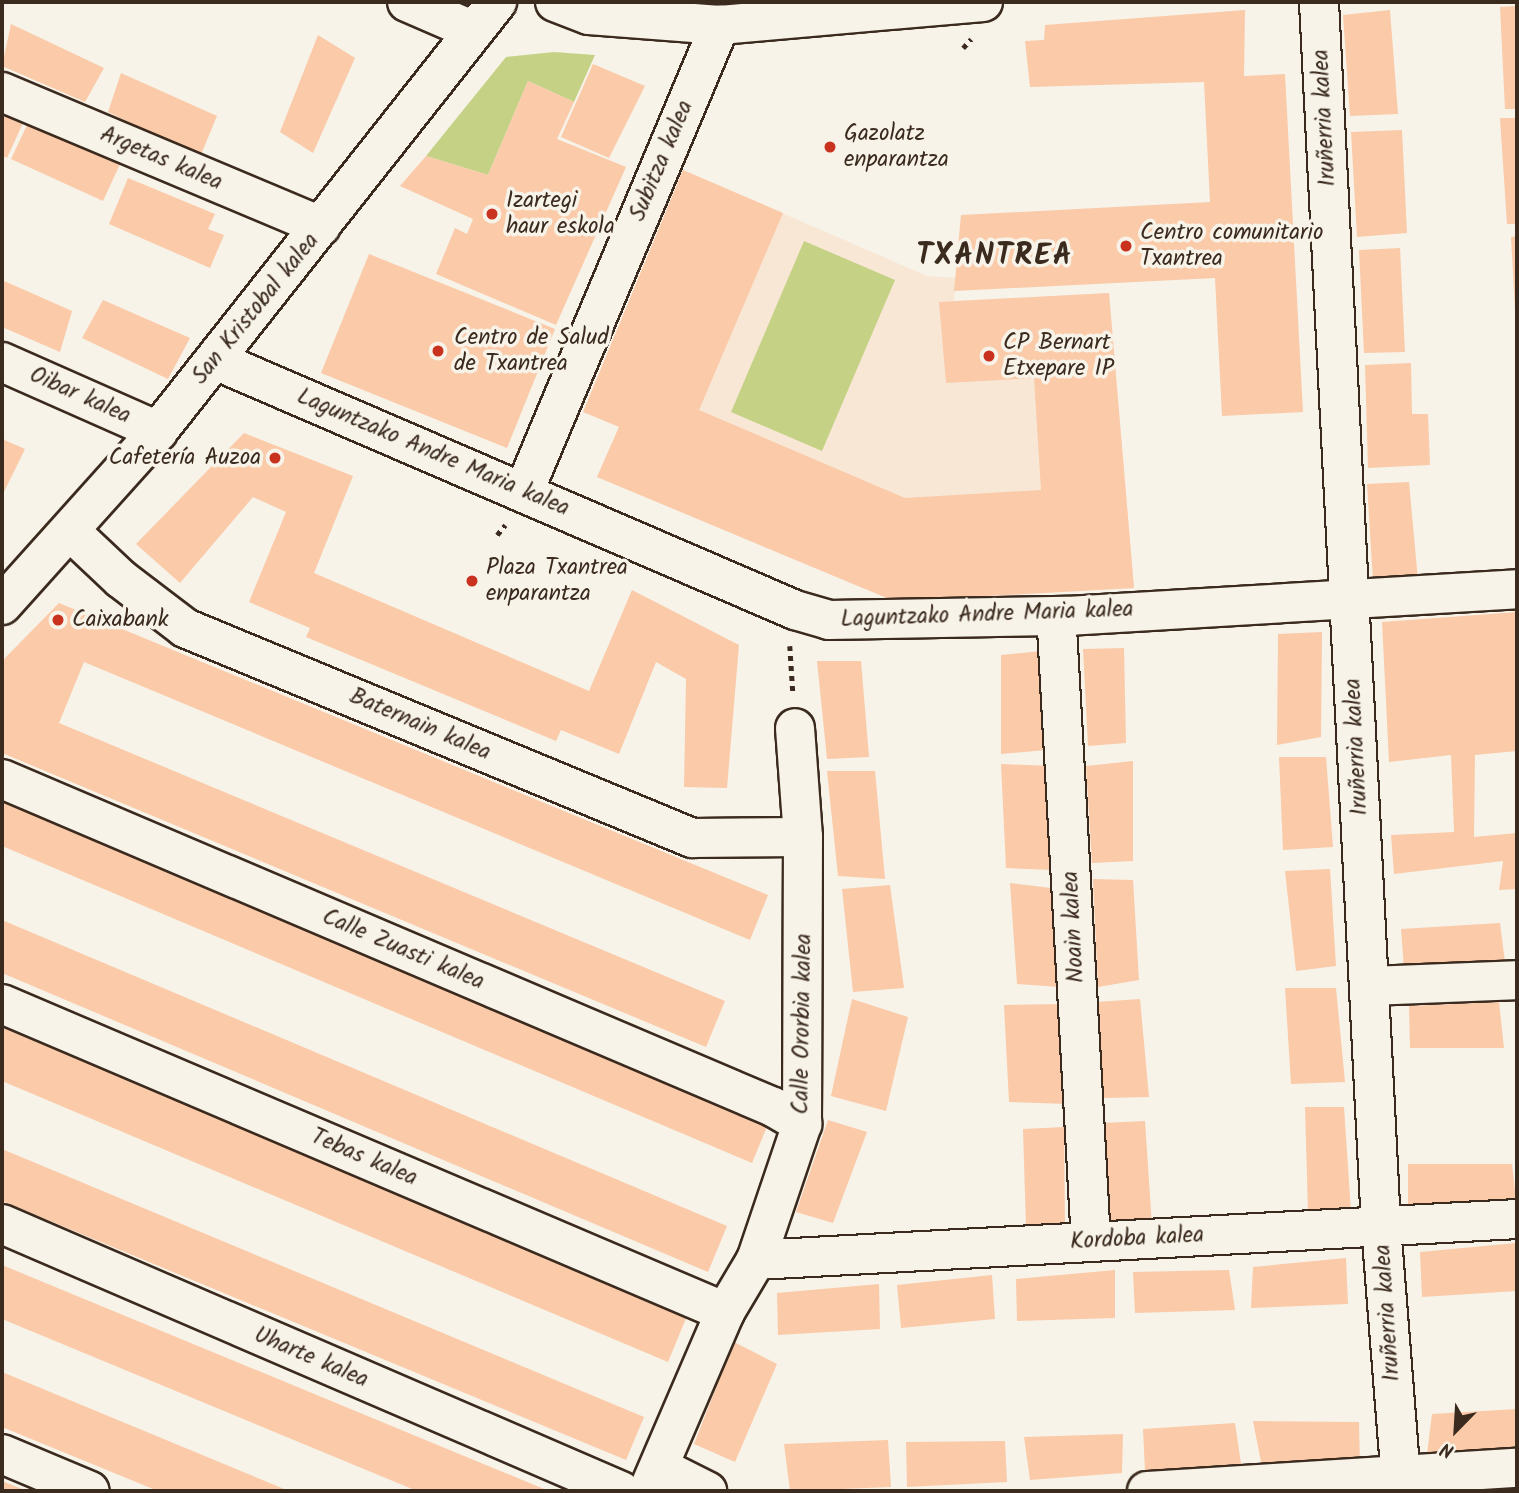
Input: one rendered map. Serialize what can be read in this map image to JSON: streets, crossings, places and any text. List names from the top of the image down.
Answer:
{
  "streets": {
    "street": [
      "Iruñerria kalea",
      "Argetas kalea",
      "Subitza kalea",
      "San Kristobal kalea",
      "Oibar kalea",
      "Laguntzako Andre Maria kalea",
      "Baternain kalea",
      "Noain kalea",
      "Calle Zuasti kalea",
      "Calle Ororbia kalea",
      "Tebas kalea",
      "Kordoba kalea",
      "Uharte kalea"
    ]
  },
  "crossings": [
    ["Iruñerria kalea", "Laguntzako Andre Maria kalea"],
    ["Iruñerria kalea", "Kordoba kalea"],
    ["Argetas kalea", "San Kristobal kalea"],
    ["Subitza kalea", "Laguntzako Andre Maria kalea"],
    ["San Kristobal kalea", "Oibar kalea"],
    ["San Kristobal kalea", "Laguntzako Andre Maria kalea"],
    ["San Kristobal kalea", "Baternain kalea"],
    ["Laguntzako Andre Maria kalea", "Noain kalea"],
    ["Baternain kalea", "Calle Ororbia kalea"],
    ["Noain kalea", "Kordoba kalea"],
    ["Calle Zuasti kalea", "Calle Ororbia kalea"],
    ["Calle Ororbia kalea", "Tebas kalea"],
    ["Calle Ororbia kalea", "Kordoba kalea"]
  ],
  "districts": ["TXANTREA"],
  "places": [
    "Gazolatz enparantza",
    "Izartegi haur eskola",
    "Centro comunitario Txantrea",
    "Centro de Salud de Txantrea",
    "CP Bernart Etxepare IP",
    "Cafetería Auzoa",
    "Plaza Txantrea enparantza",
    "Caixabank"
  ],
  "north": "bottom left"
}
